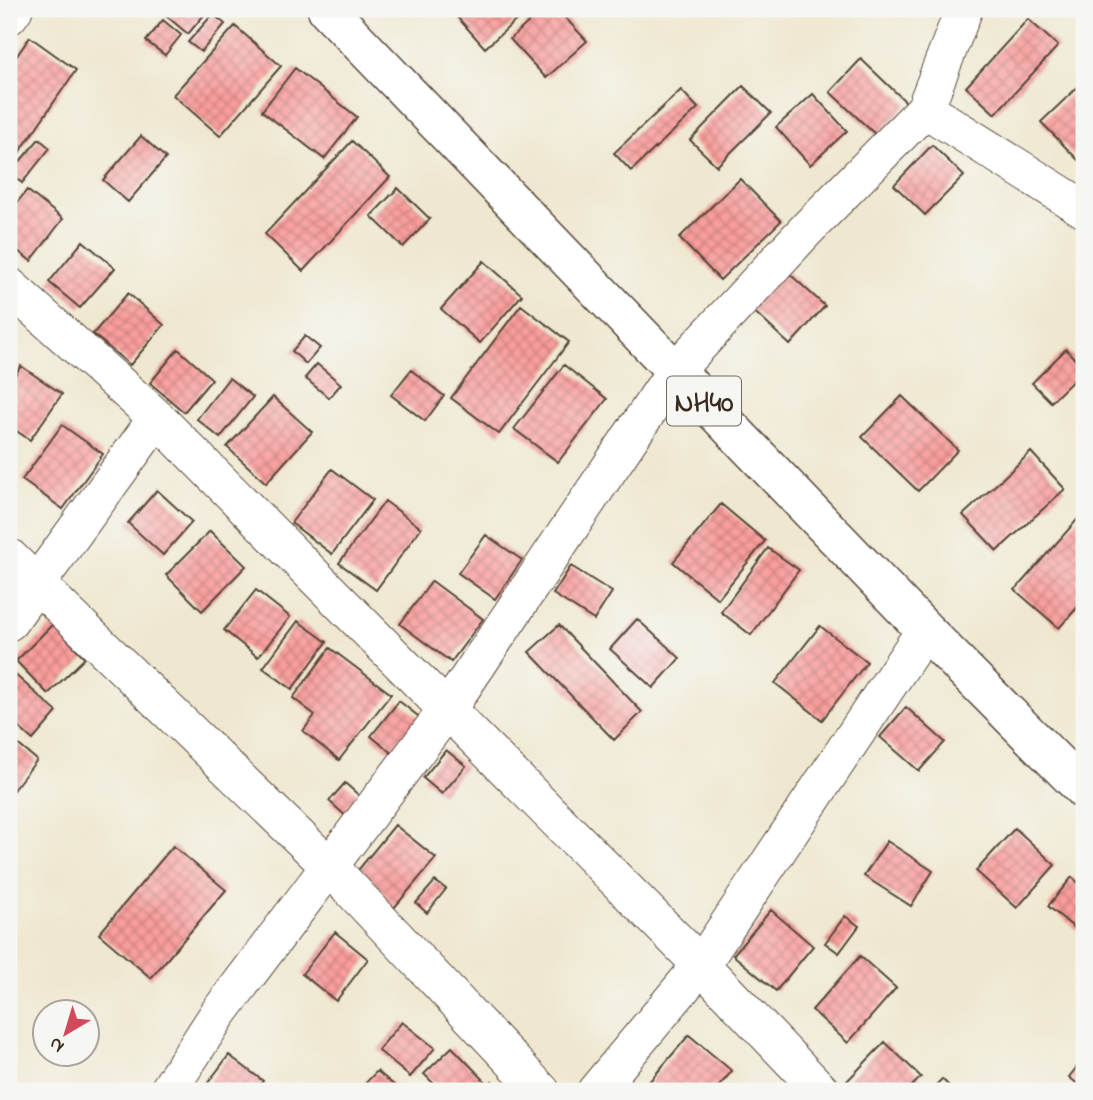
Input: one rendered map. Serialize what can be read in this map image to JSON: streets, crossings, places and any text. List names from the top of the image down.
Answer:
{
  "streets": {
    "highway": ["NH40"]
  },
  "north": "bottom left"
}
